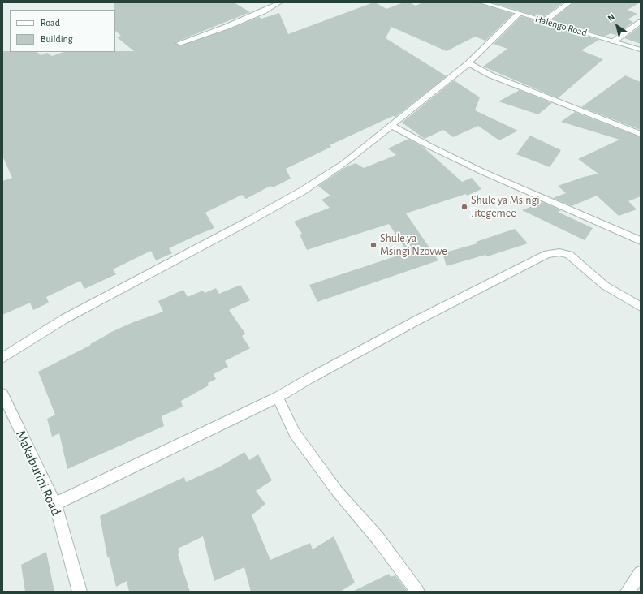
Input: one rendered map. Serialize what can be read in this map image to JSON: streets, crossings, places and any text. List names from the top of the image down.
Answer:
{
  "streets": {
    "street": ["Halengo Road", "Makaburini Road"]
  },
  "places": ["Shule ya Msingi Jitegemee", "Shule ya Msingi Nzovwe"],
  "legend": ["Road", "Building"],
  "north": "top left"
}
